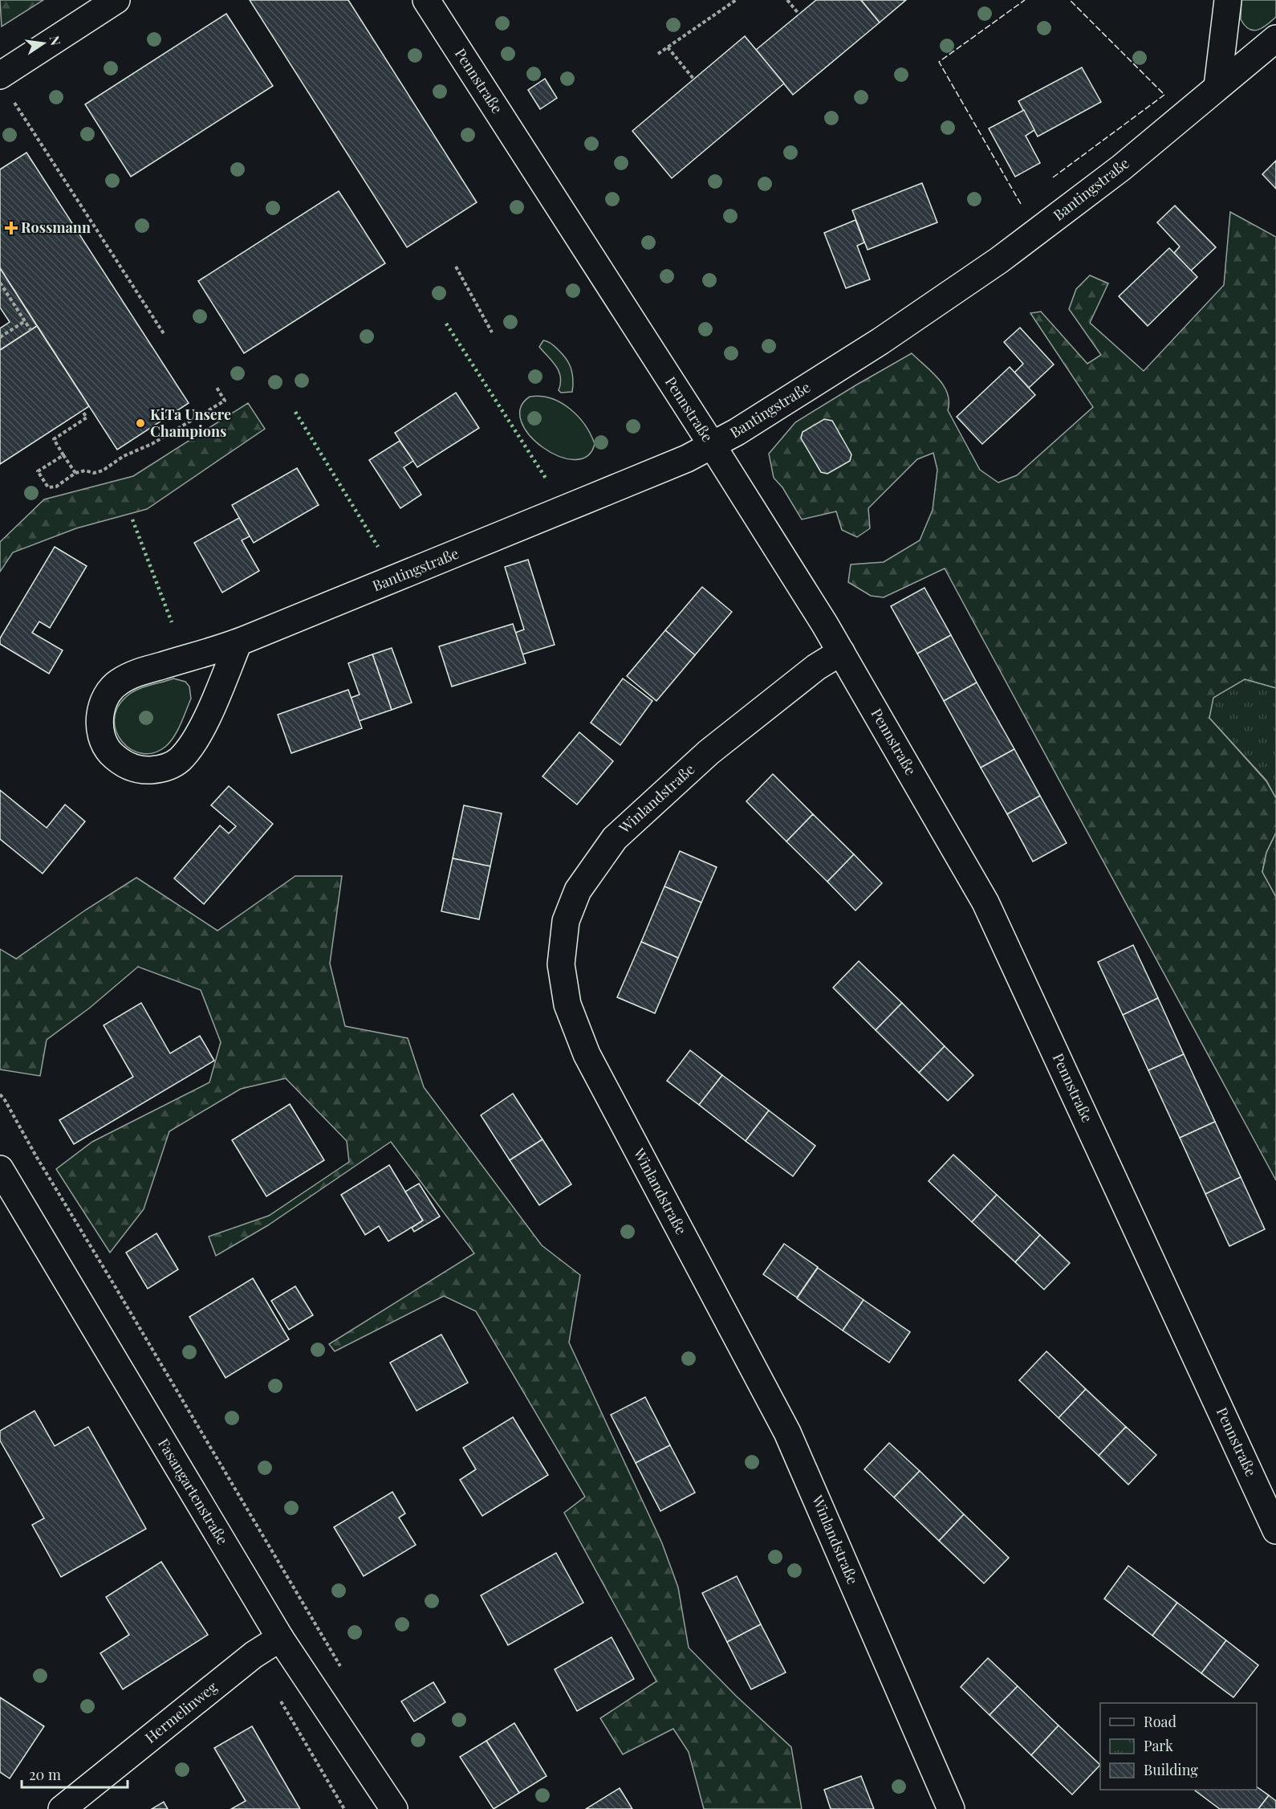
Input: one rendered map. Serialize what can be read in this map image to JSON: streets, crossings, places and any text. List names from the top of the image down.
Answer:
{
  "streets": {
    "street": [
      "Pennstraße",
      "Bantingstraße",
      "Winlandstraße",
      "Fasangartenstraße",
      "Hermelinweg"
    ]
  },
  "crossings": [
    ["Pennstraße", "Bantingstraße"],
    ["Pennstraße", "Winlandstraße"],
    ["Fasangartenstraße", "Hermelinweg"]
  ],
  "places": {
    "health": ["Rossmann"],
    "other": ["KiTa Unsere Champions"]
  },
  "legend": ["Road", "Park", "Building"],
  "scale_bar": "20 m",
  "north": "right"
}
